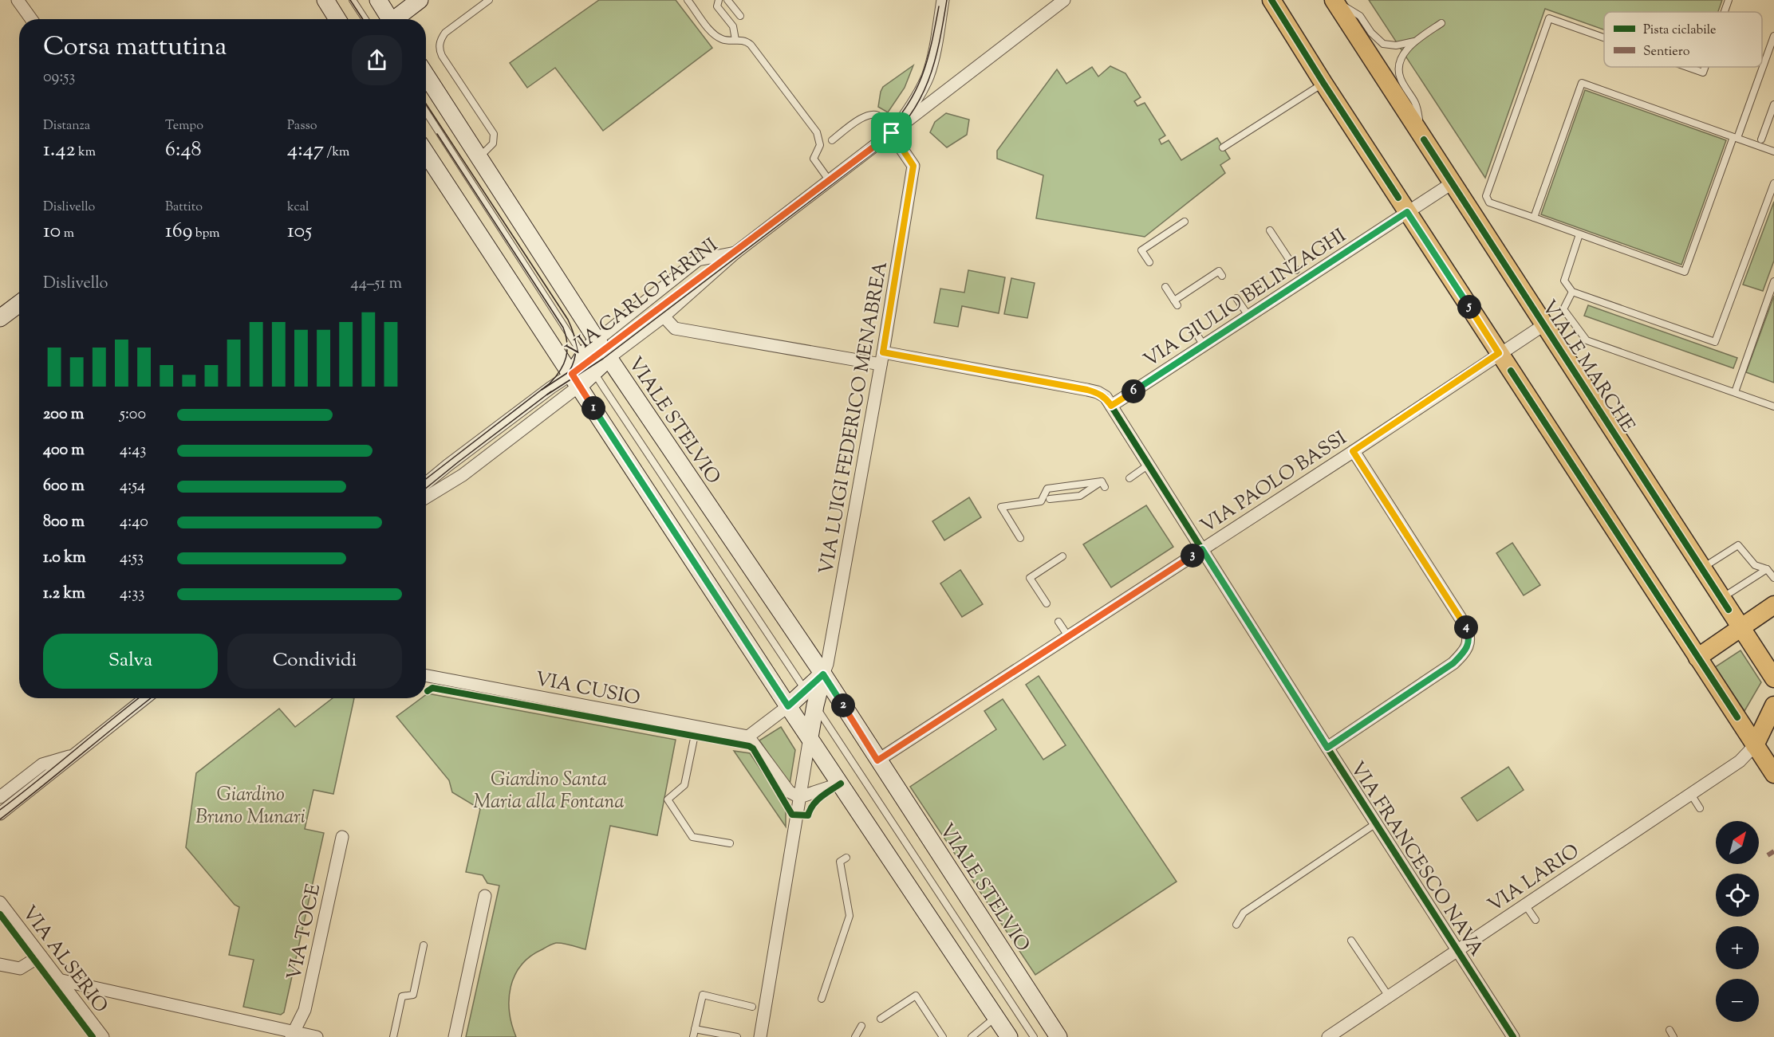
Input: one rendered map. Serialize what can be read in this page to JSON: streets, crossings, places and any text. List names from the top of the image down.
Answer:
{
  "streets": {
    "main road": ["VIA CARLO FARINI", "VIALE MARCHE", "VIALE STELVIO"],
    "street": [
      "VIA GIULIO BELINZAGHI",
      "VIA LUIGI FEDERICO MENABREA",
      "VIA PAOLO BASSI",
      "VIA CUSIO",
      "VIA FRANCESCO NAVA",
      "VIA LARIO",
      "VIA TOCE",
      "VIA ALSERIO"
    ]
  },
  "crossings": [
    ["VIA CARLO FARINI", "VIA LUIGI FEDERICO MENABREA"],
    ["VIA CARLO FARINI", "VIALE STELVIO"],
    ["VIA GIULIO BELINZAGHI", "VIALE MARCHE"],
    ["VIA GIULIO BELINZAGHI", "VIA FRANCESCO NAVA"],
    ["VIALE MARCHE", "VIA PAOLO BASSI"],
    ["VIA LUIGI FEDERICO MENABREA", "VIALE STELVIO"],
    ["VIALE STELVIO", "VIA PAOLO BASSI"],
    ["VIA PAOLO BASSI", "VIA FRANCESCO NAVA"],
    ["VIA FRANCESCO NAVA", "VIA LARIO"]
  ],
  "parks": ["Giardino Santa Maria alla Fontana", "Giardino Bruno Munari"],
  "legend": ["Pista ciclabile", "Sentiero"],
  "north": "top right",
  "page": {
    "heading": ["Corsa mattutina", "09:53"],
    "stats": [
      ["Distanza", "1.42 km"],
      ["Tempo", "6:48"],
      ["Passo", "4:47 /km"],
      ["Dislivello", "10 m"],
      ["Battito", "169 bpm"],
      ["kcal", "105"]
    ],
    "chart": ["Dislivello", "44–51 m"],
    "pins": [
      "5",
      "6",
      "1",
      "3",
      "4",
      "2"
    ],
    "list": [
      {
        "name": "200 m",
        "note": "5:00"
      },
      {
        "name": "400 m",
        "note": "4:43"
      },
      {
        "name": "600 m",
        "note": "4:54"
      },
      {
        "name": "800 m",
        "note": "4:40"
      },
      {
        "name": "1.0 km",
        "note": "4:53"
      },
      {
        "name": "1.2 km",
        "note": "4:33"
      }
    ],
    "buttons": ["Salva", "Condividi"],
    "map_buttons": ["+", "−"]
  }
}
